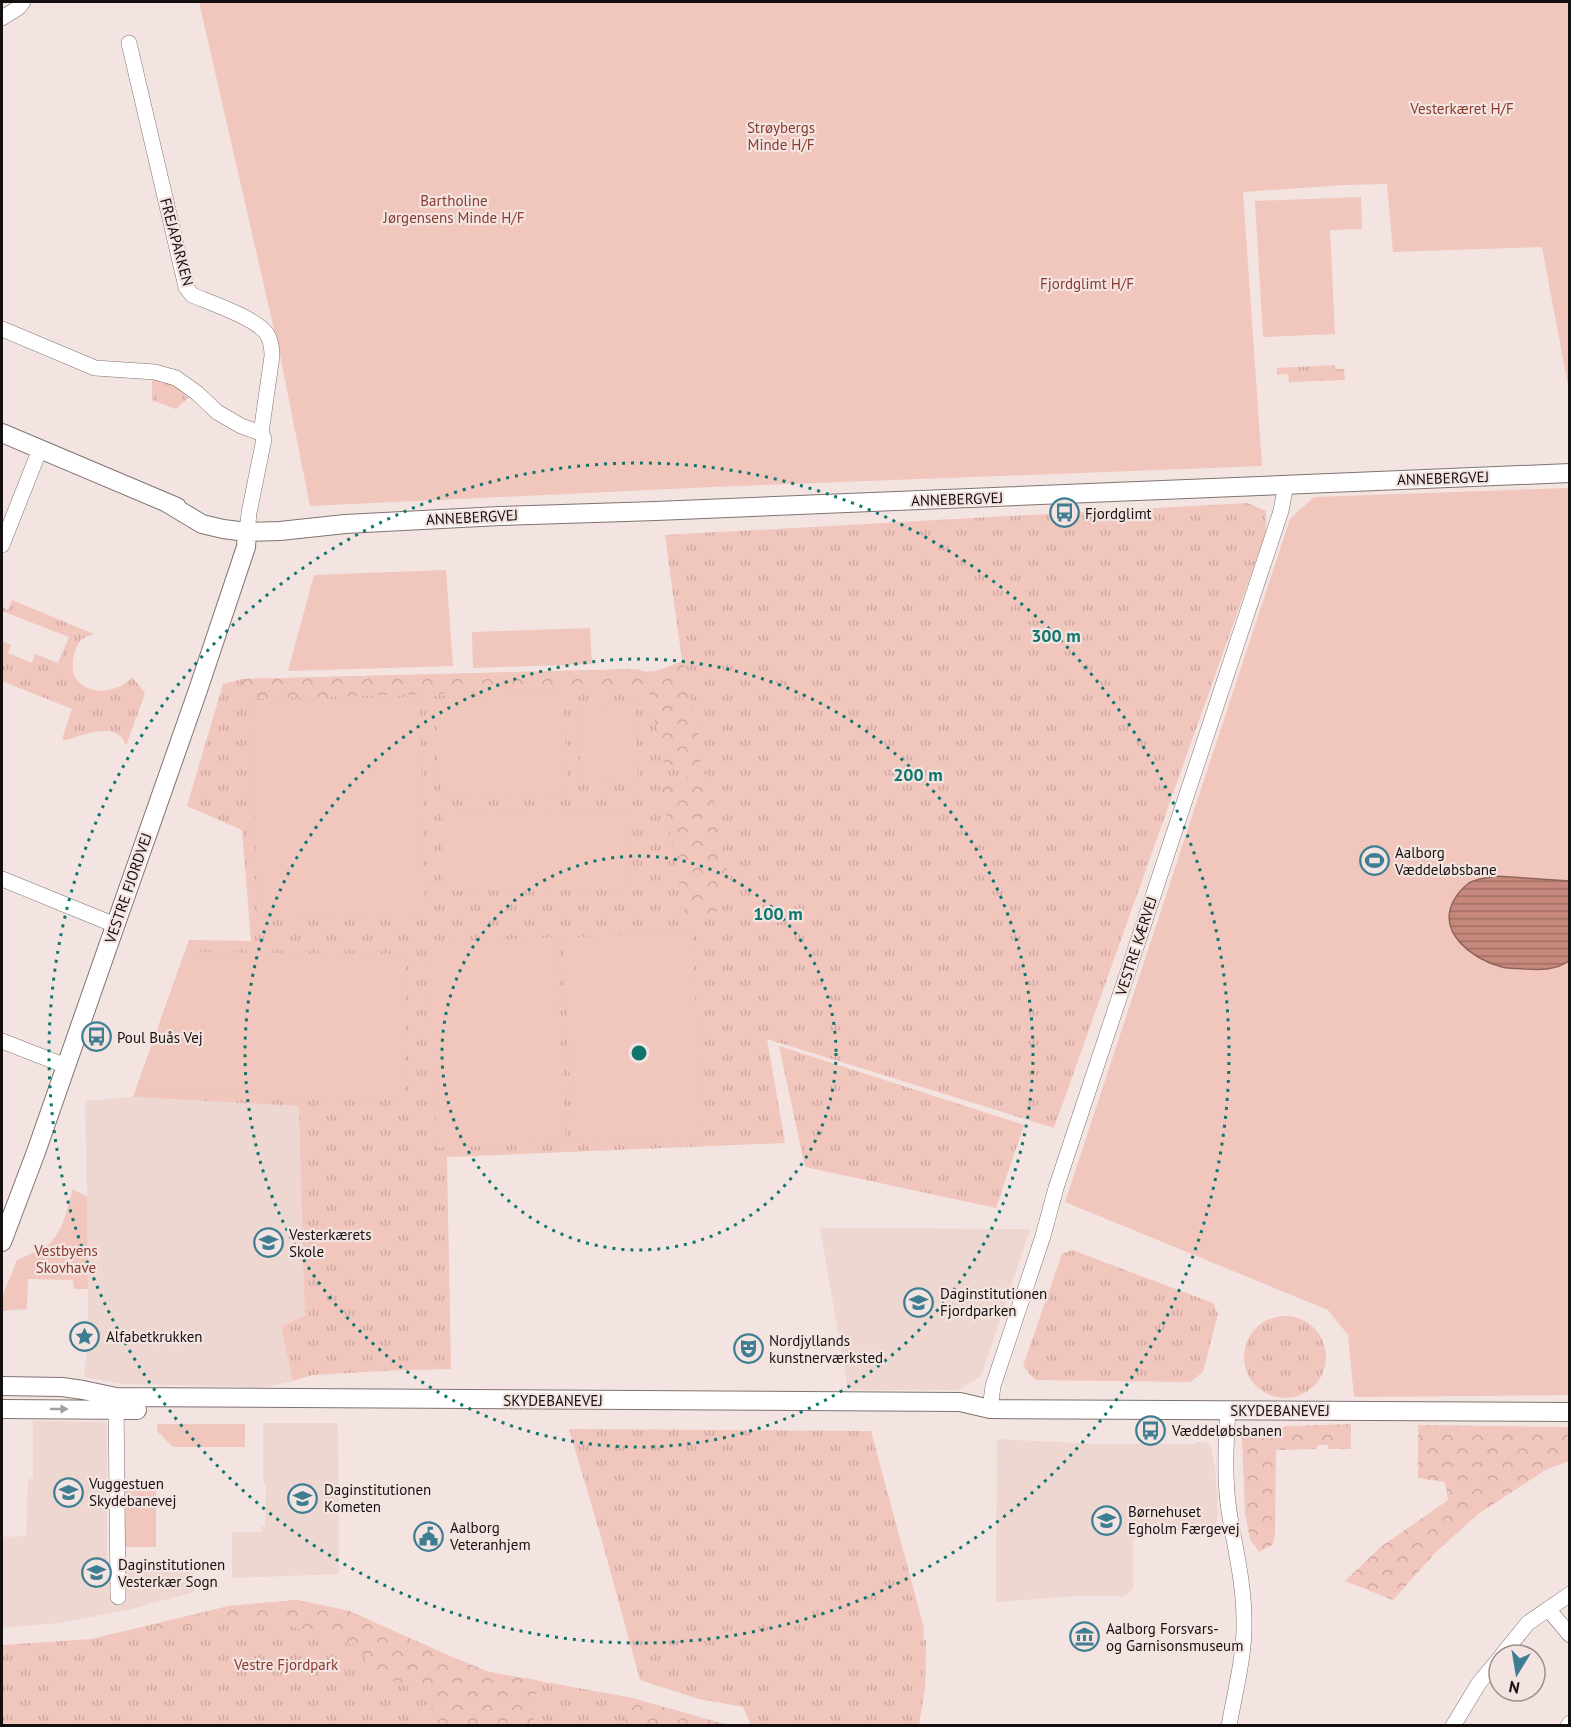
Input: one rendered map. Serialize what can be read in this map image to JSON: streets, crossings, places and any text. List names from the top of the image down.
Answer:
{
  "streets": {
    "street": [
      "FREJAPARKEN",
      "ANNEBERGVEJ",
      "VESTRE FJORDVEJ",
      "VESTRE KÆRVEJ",
      "SKYDEBANEVEJ"
    ]
  },
  "crossings": [
    ["FREJAPARKEN", "ANNEBERGVEJ"],
    ["FREJAPARKEN", "VESTRE FJORDVEJ"],
    ["ANNEBERGVEJ", "VESTRE FJORDVEJ"],
    ["ANNEBERGVEJ", "VESTRE KÆRVEJ"],
    ["VESTRE KÆRVEJ", "SKYDEBANEVEJ"]
  ],
  "parks": [
    "Vesterkæret H/F",
    "Strøybergs Minde H/F",
    "Bartholine Jørgensens Minde H/F",
    "Fjordglimt H/F",
    "Vestbyens Skovhave",
    "Vestre Fjordpark"
  ],
  "places": {
    "bus stop": ["Fjordglimt", "Poul Buås Vej", "Væddeløbsbanen"],
    "sports": ["Aalborg Væddeløbsbane"],
    "school or university": [
      "Vesterkærets Skole",
      "Daginstitutionen Fjordparken",
      "Vuggestuen Skydebanevej",
      "Daginstitutionen Kometen",
      "Børnehuset Egholm Færgevej",
      "Daginstitutionen Vesterkær Sogn"
    ],
    "place": ["Alfabetkrukken"],
    "theatre": ["Nordjyllands kunstnerværksted"],
    "public building": ["Aalborg Veteranhjem"],
    "museum": ["Aalborg Forsvars- og Garnisonsmuseum"]
  },
  "north": "bottom",
  "rings": ["300 m", "200 m", "100 m"]
}
